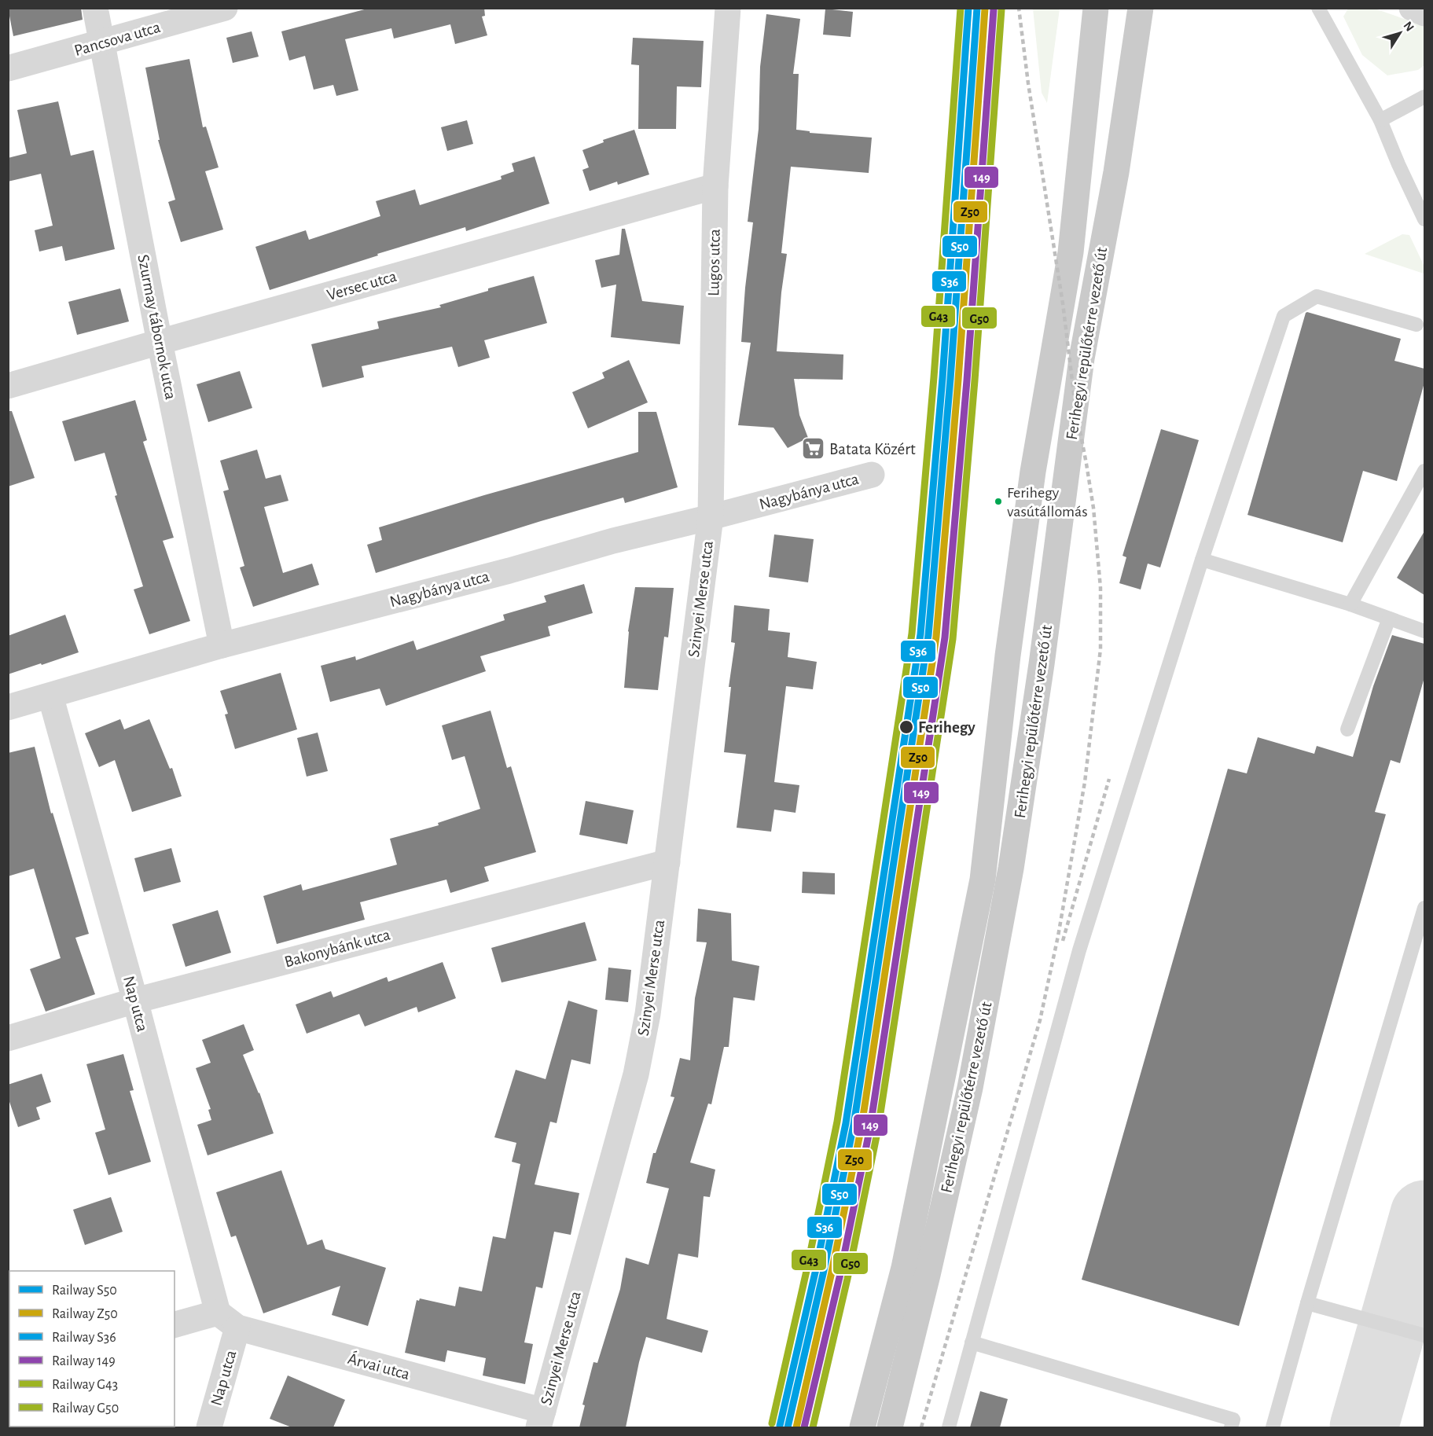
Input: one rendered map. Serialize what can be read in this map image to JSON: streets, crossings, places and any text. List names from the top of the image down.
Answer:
{
  "streets": {
    "main road": ["Ferihegyi repülőtérre vezető út"],
    "street": [
      "Pancsova utca",
      "Lugos utca",
      "Versec utca",
      "Szurmay tábornok utca",
      "Nagybánya utca",
      "Szinyei Merse utca",
      "Bakonybánk utca",
      "Nap utca",
      "Árvai utca"
    ]
  },
  "crossings": [
    ["Pancsova utca", "Szurmay tábornok utca"],
    ["Lugos utca", "Versec utca"],
    ["Lugos utca", "Nagybánya utca"],
    ["Lugos utca", "Szinyei Merse utca"],
    ["Versec utca", "Szurmay tábornok utca"],
    ["Szurmay tábornok utca", "Nagybánya utca"],
    ["Nagybánya utca", "Szinyei Merse utca"],
    ["Nagybánya utca", "Nap utca"],
    ["Szinyei Merse utca", "Bakonybánk utca"],
    ["Szinyei Merse utca", "Árvai utca"],
    ["Bakonybánk utca", "Nap utca"],
    ["Nap utca", "Árvai utca"]
  ],
  "places": {
    "supermarket": ["Batata Közért"],
    "other": ["Ferihegy vasútállomás", "Ferihegy"]
  },
  "lines": [
    "rail line S50",
    "rail line S36",
    "rail line G43",
    "rail line Z50",
    "rail line 149",
    "rail line G50"
  ],
  "legend": [
    "Railway S50",
    "Railway Z50",
    "Railway S36",
    "Railway 149",
    "Railway G43",
    "Railway G50"
  ],
  "north": "top right"
}
